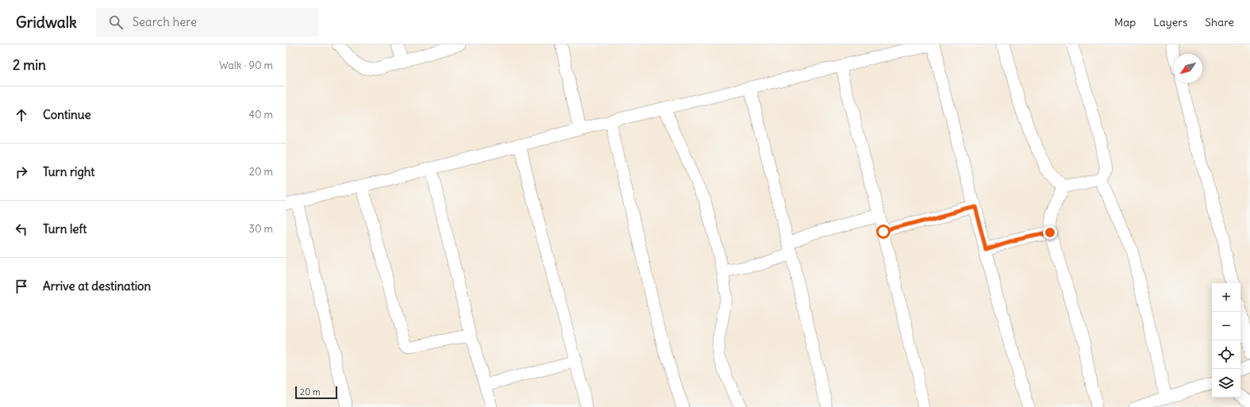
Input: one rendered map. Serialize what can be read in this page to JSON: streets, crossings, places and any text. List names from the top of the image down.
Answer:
{
  "scale_bar": "20 m",
  "north": "bottom left",
  "page": {
    "header": "Gridwalk",
    "search": "Search here",
    "nav": ["Map", "Layers", "Share"],
    "heading": ["2 min", "Walk · 90 m"],
    "list": [
      ["Continue", "40 m"],
      ["Turn right", "20 m"],
      ["Turn left", "30 m"],
      "Arrive at destination"
    ],
    "map_buttons": ["+", "−"],
    "scale": "20 m"
  }
}
